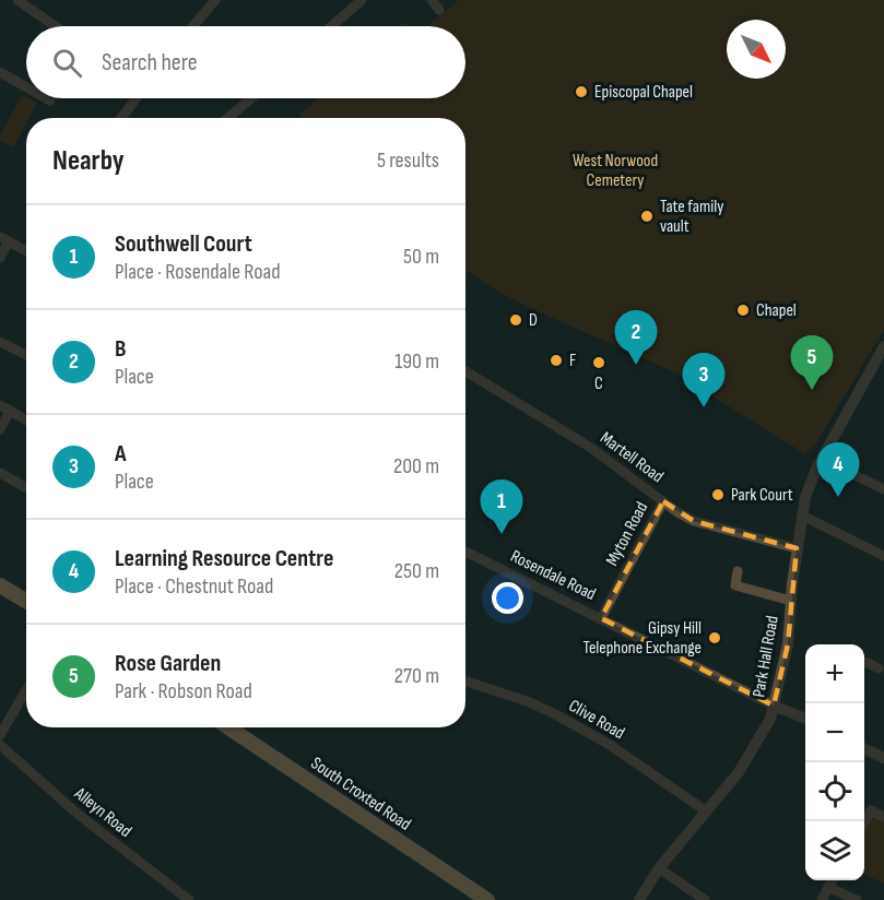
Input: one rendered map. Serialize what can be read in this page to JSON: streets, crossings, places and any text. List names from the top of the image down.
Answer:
{
  "streets": {
    "main road": ["South Croxted Road"],
    "street": [
      "Martell Road",
      "Myton Road",
      "Rosendale Road",
      "Park Hall Road",
      "Clive Road",
      "Alleyn Road"
    ]
  },
  "crossings": [
    ["Martell Road", "Myton Road"],
    ["Martell Road", "Park Hall Road"],
    ["Myton Road", "Rosendale Road"],
    ["Rosendale Road", "Park Hall Road"],
    ["Park Hall Road", "Clive Road"]
  ],
  "parks": ["West Norwood Cemetery"],
  "places": [
    "Episcopal Chapel",
    "Tate family vault",
    "Chapel",
    "D",
    "F",
    "C",
    "Park Court",
    "Gipsy Hill Telephone Exchange"
  ],
  "north": "bottom right",
  "page": {
    "search": "Search here",
    "heading": ["Nearby", "5 results"],
    "list": [
      {
        "mark": "1",
        "name": "Southwell Court",
        "note": "Place · Rosendale Road",
        "value": "50 m"
      },
      {
        "mark": "2",
        "name": "B",
        "note": "Place",
        "value": "190 m"
      },
      {
        "mark": "3",
        "name": "A",
        "note": "Place",
        "value": "200 m"
      },
      {
        "mark": "4",
        "name": "Learning Resource Centre",
        "note": "Place · Chestnut Road",
        "value": "250 m"
      },
      {
        "mark": "5",
        "name": "Rose Garden",
        "note": "Park · Robson Road",
        "value": "270 m"
      }
    ],
    "pins": [
      "2",
      "5",
      "3",
      "4",
      "1"
    ],
    "map_buttons": ["+", "−"]
  }
}
